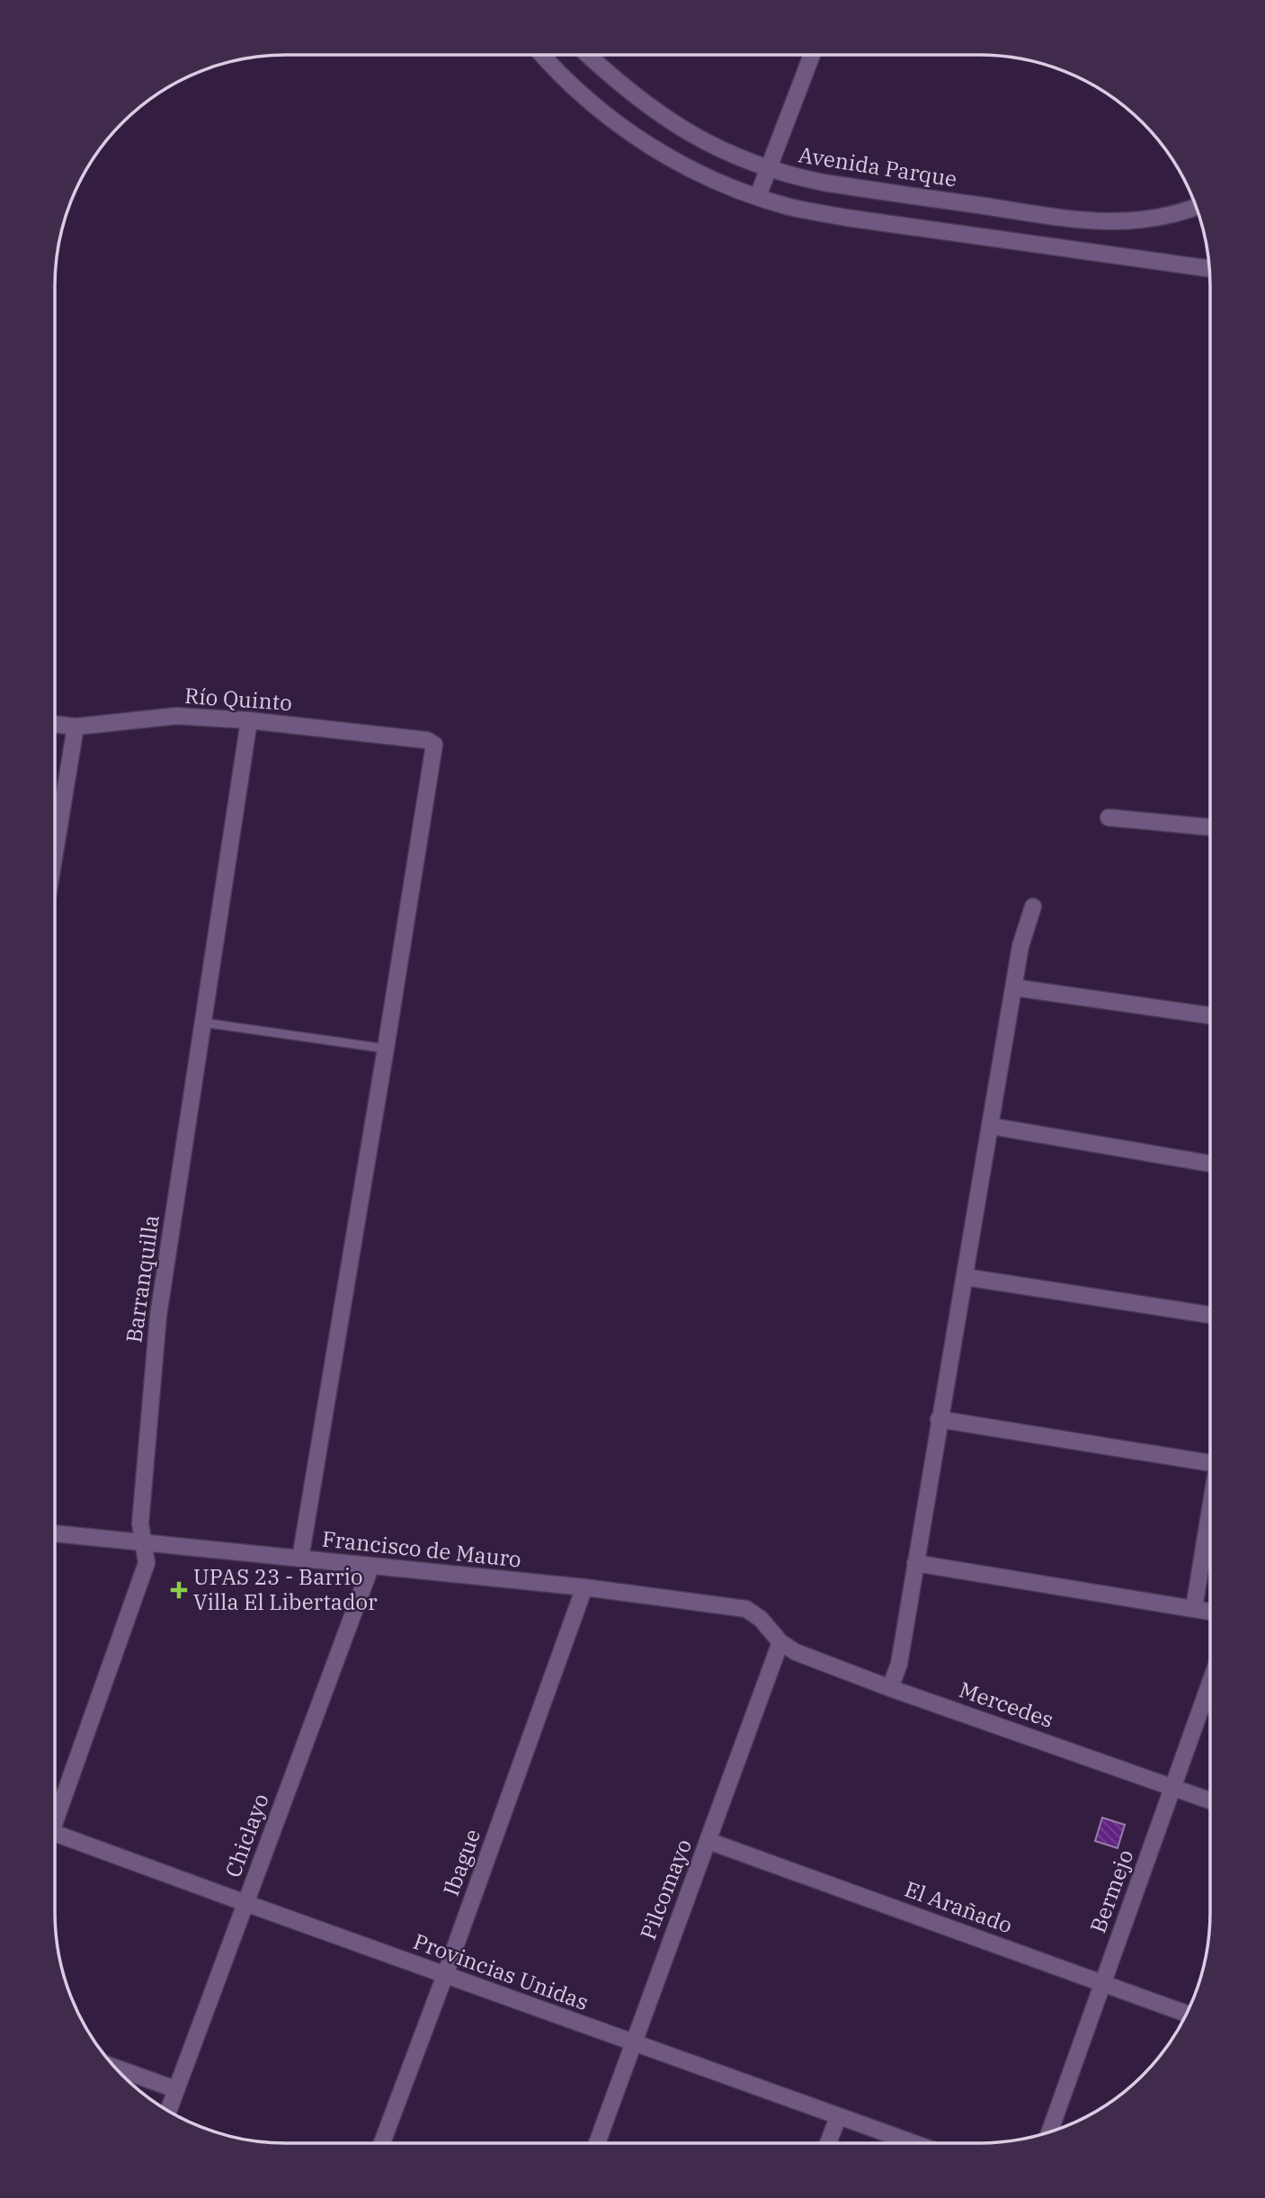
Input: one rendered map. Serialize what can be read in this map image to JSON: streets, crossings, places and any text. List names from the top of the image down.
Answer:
{
  "streets": {
    "street": [
      "Avenida Parque",
      "Río Quinto",
      "Barranquilla",
      "Francisco de Mauro",
      "Mercedes",
      "Chiclayo",
      "Ibague",
      "Pilcomayo",
      "Bermejo",
      "El Arañado",
      "Provincias Unidas"
    ]
  },
  "crossings": [
    ["Río Quinto", "Barranquilla"],
    ["Barranquilla", "Francisco de Mauro"],
    ["Francisco de Mauro", "Mercedes"],
    ["Francisco de Mauro", "Chiclayo"],
    ["Francisco de Mauro", "Ibague"],
    ["Francisco de Mauro", "Pilcomayo"],
    ["Mercedes", "Pilcomayo"],
    ["Mercedes", "Bermejo"],
    ["Chiclayo", "Provincias Unidas"],
    ["Ibague", "Provincias Unidas"],
    ["Pilcomayo", "El Arañado"],
    ["Pilcomayo", "Provincias Unidas"],
    ["Bermejo", "El Arañado"]
  ],
  "places": {
    "health": ["UPAS 23 - Barrio Villa El Libertador"]
  }
}
